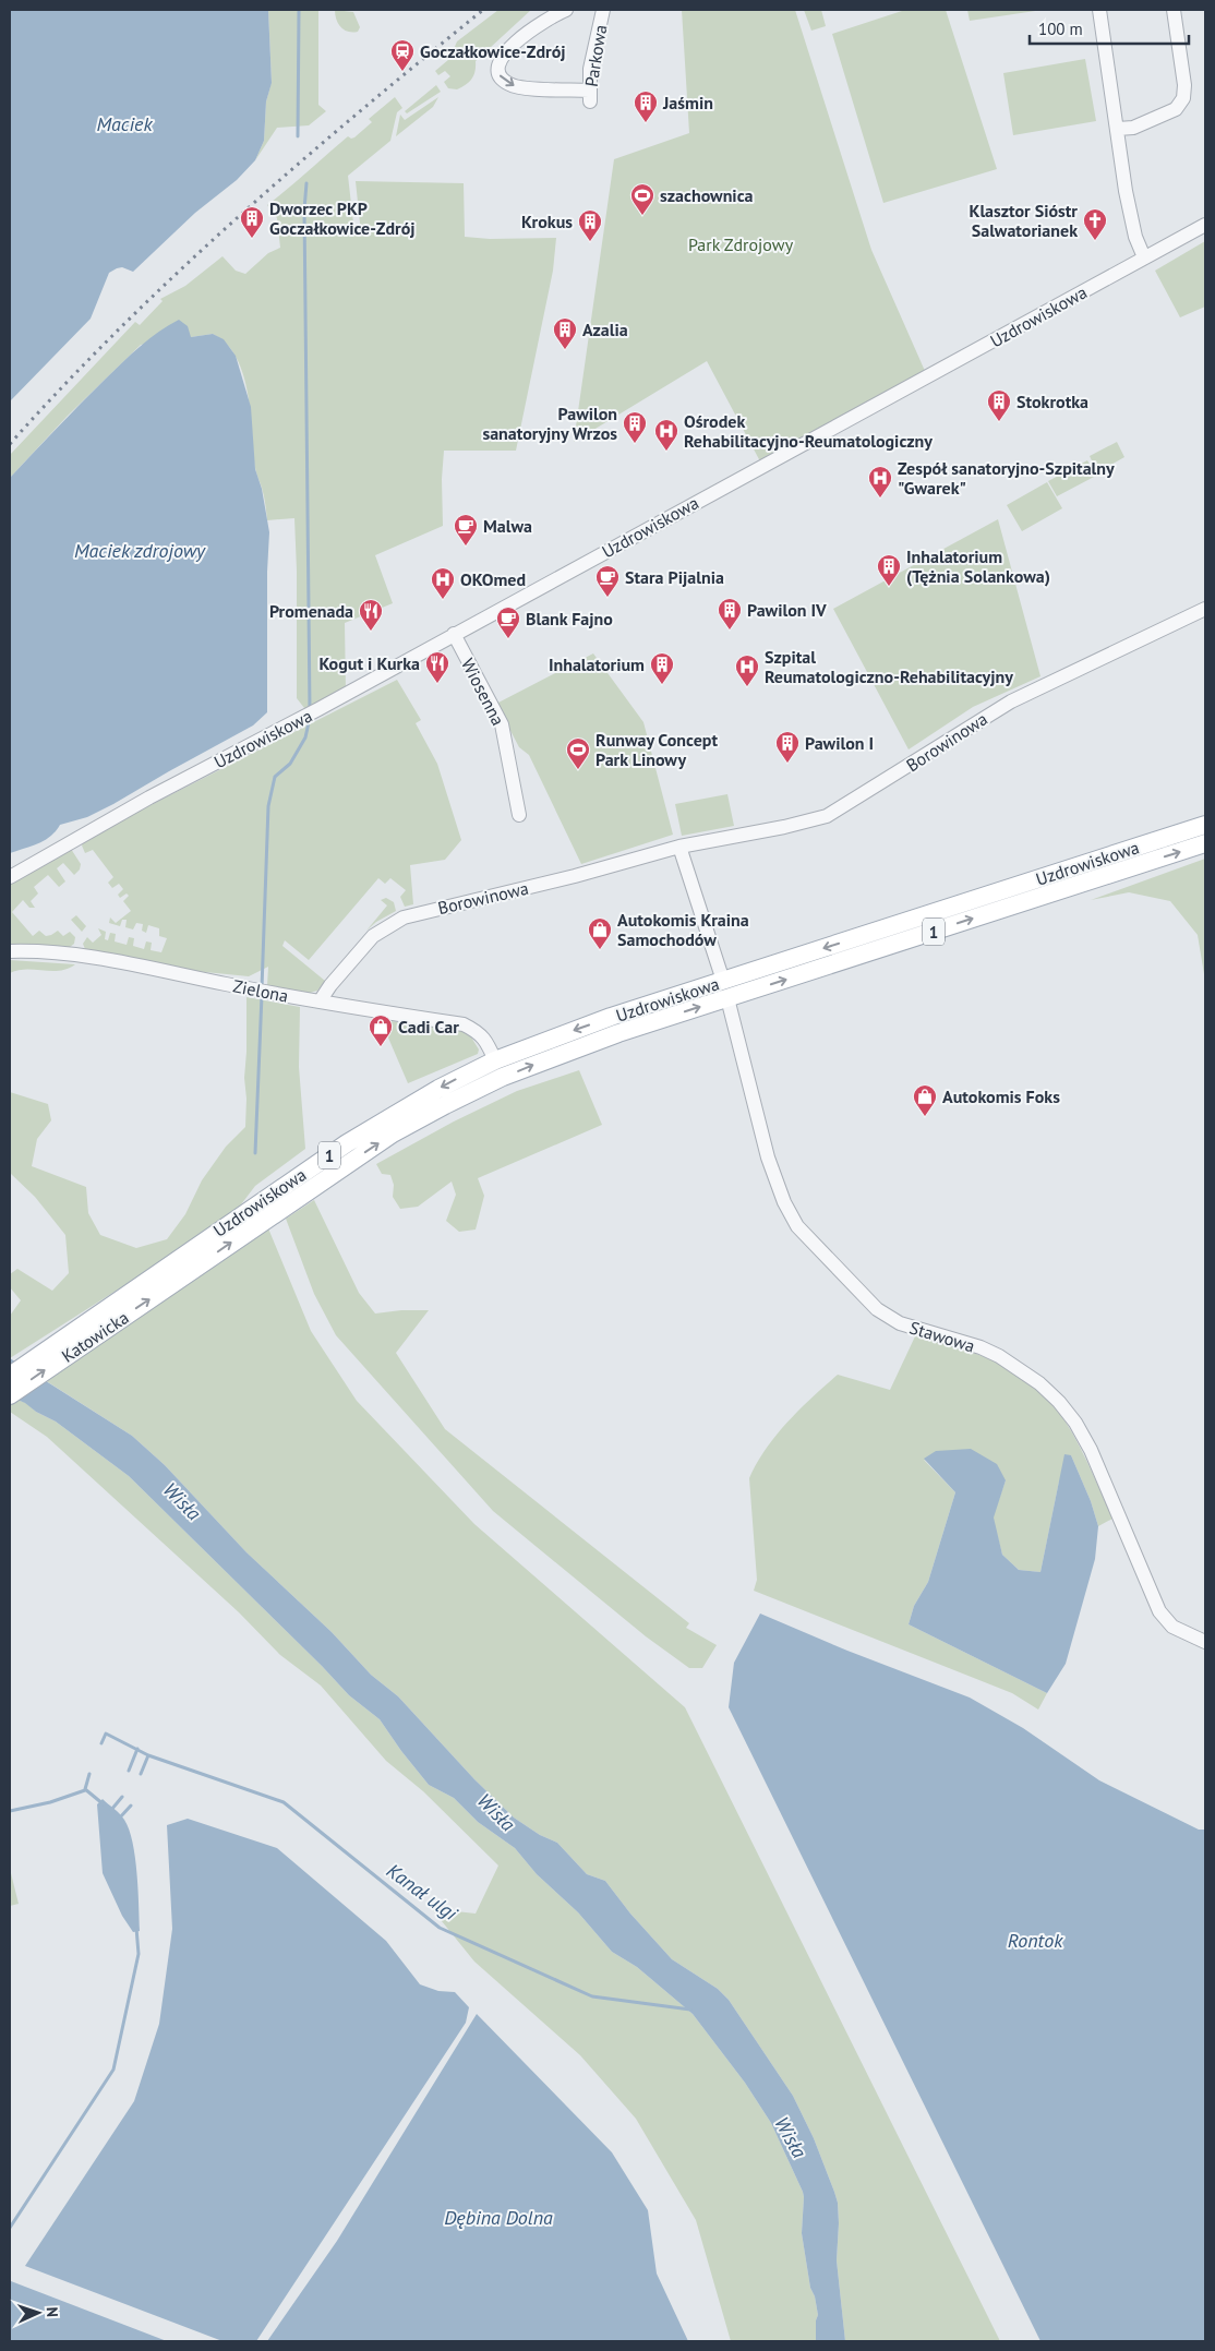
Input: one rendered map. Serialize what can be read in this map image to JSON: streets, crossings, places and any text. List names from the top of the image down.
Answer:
{
  "streets": {
    "main road": ["Uzdrowiskowa", "1", "Katowicka"],
    "street": [
      "Parkowa",
      "Wiosenna",
      "Borowinowa",
      "Zielona",
      "Stawowa"
    ]
  },
  "crossings": [
    ["Uzdrowiskowa", "Wiosenna"],
    ["Uzdrowiskowa", "Zielona"],
    ["Uzdrowiskowa", "Katowicka"],
    ["Uzdrowiskowa", "Stawowa"],
    ["Borowinowa", "Zielona"]
  ],
  "water": [
    "Maciek",
    "Maciek zdrojowy",
    "Wisła",
    "Kanał ulgi",
    "Rontok",
    "Dębina Dolna"
  ],
  "parks": ["Park Zdrojowy"],
  "places": {
    "station": ["Goczałkowice-Zdrój"],
    "building": [
      "Jaśmin",
      "Dworzec PKP Goczałkowice-Zdrój",
      "Krokus",
      "Azalia",
      "Stokrotka",
      "Pawilon sanatoryjny Wrzos",
      "Inhalatorium (Tężnia Solankowa)",
      "Pawilon IV",
      "Inhalatorium",
      "Pawilon I"
    ],
    "sports": ["szachownica", "Runway Concept Park Linowy"],
    "church": ["Klasztor Sióstr Salwatorianek"],
    "hospital": [
      "Ośrodek Rehabilitacyjno-Reumatologiczny",
      "Zespół sanatoryjno-Szpitalny \"Gwarek\"",
      "OKOmed",
      "Szpital Reumatologiczno-Rehabilitacyjny"
    ],
    "cafe": ["Malwa", "Stara Pijalnia", "Blank Fajno"],
    "restaurant": ["Promenada", "Kogut i Kurka"],
    "shop": ["Autokomis Kraina Samochodów", "Cadi Car", "Autokomis Foks"]
  },
  "scale_bar": "100 m",
  "north": "right"
}
